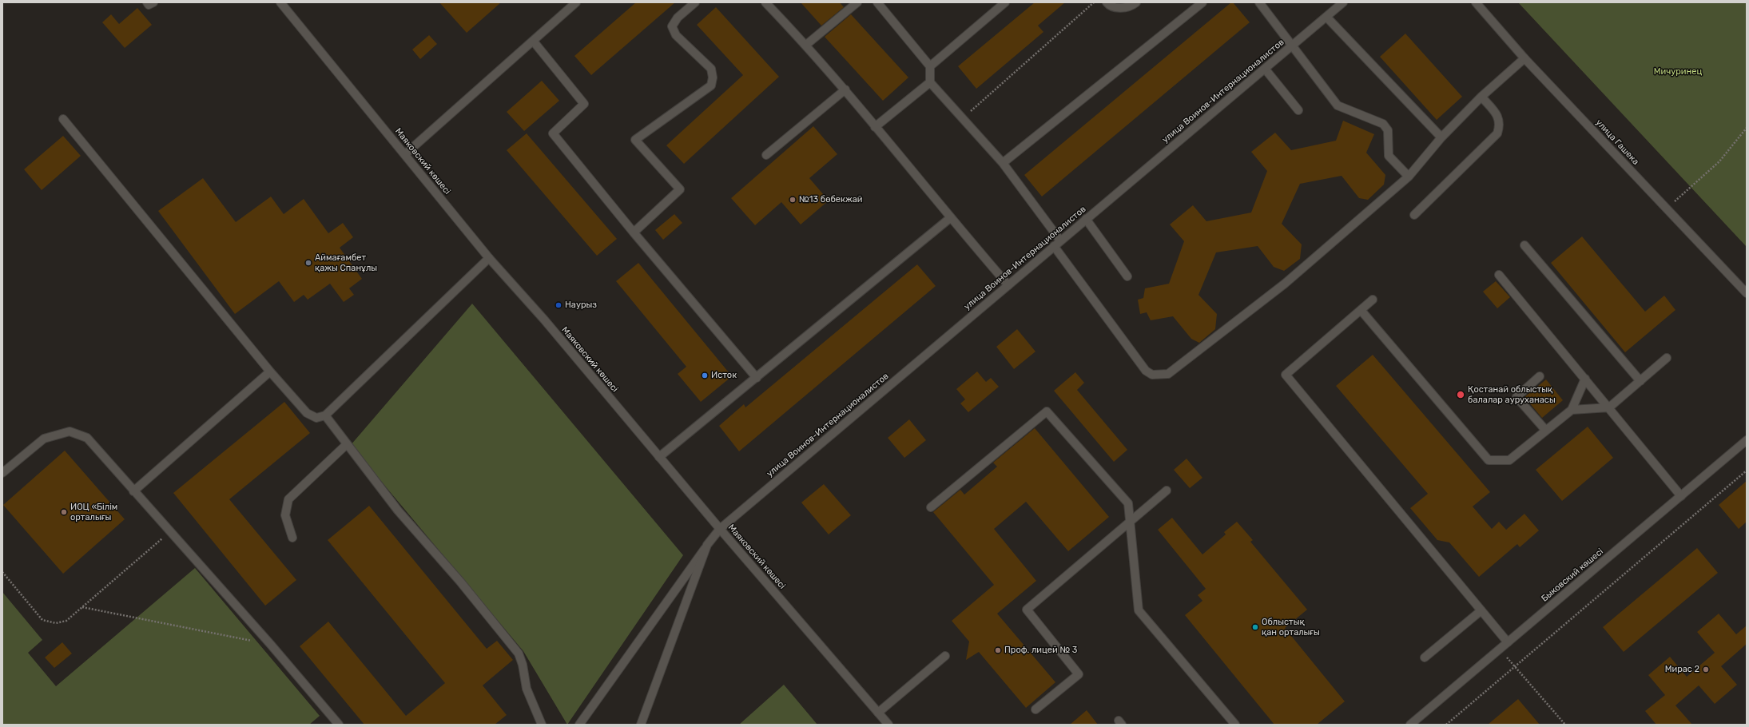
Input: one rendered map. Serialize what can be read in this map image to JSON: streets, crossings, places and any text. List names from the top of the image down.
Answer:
{
  "streets": {
    "main road": [
      "улица Воинов-Интернационалистов",
      "улица Гашека",
      "Маяковский көшесі",
      "Быковский көшесі"
    ]
  },
  "crossings": [
    ["улица Воинов-Интернационалистов", "Маяковский көшесі"]
  ],
  "parks": ["Мичуринец"],
  "places": [
    "№13 бөбекжай",
    "Аймағамбет қажы Спанұлы",
    "Наурыз",
    "Исток",
    "Қостанай облыстық балалар ауруханасы",
    "ИОЦ «Білім орталығы",
    "Облыстық қан орталығы",
    "Проф. лицей № 3",
    "Мирас 2"
  ]
}
